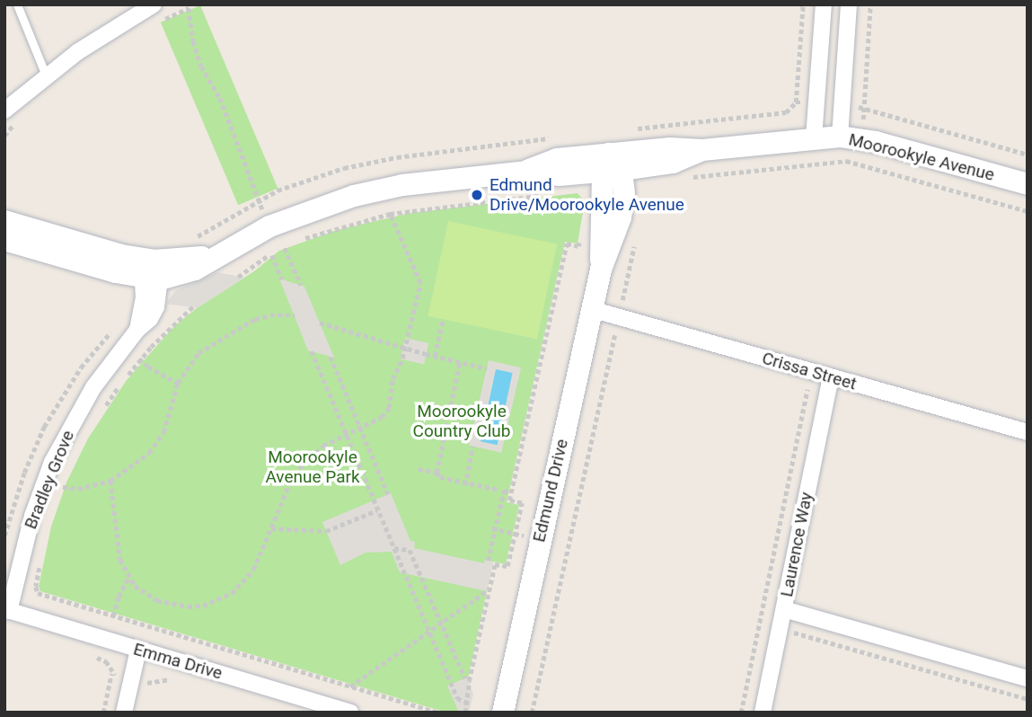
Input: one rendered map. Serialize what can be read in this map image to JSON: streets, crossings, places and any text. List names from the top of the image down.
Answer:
{
  "streets": {
    "street": [
      "Moorookyle Avenue",
      "Crissa Street",
      "Bradley Grove",
      "Edmund Drive",
      "Laurence Way",
      "Emma Drive"
    ]
  },
  "crossings": [
    ["Moorookyle Avenue", "Bradley Grove"],
    ["Moorookyle Avenue", "Edmund Drive"],
    ["Crissa Street", "Edmund Drive"],
    ["Crissa Street", "Laurence Way"],
    ["Bradley Grove", "Emma Drive"]
  ],
  "parks": ["Moorookyle Country Club", "Moorookyle Avenue Park"],
  "places": ["Edmund Drive/Moorookyle Avenue"]
}
